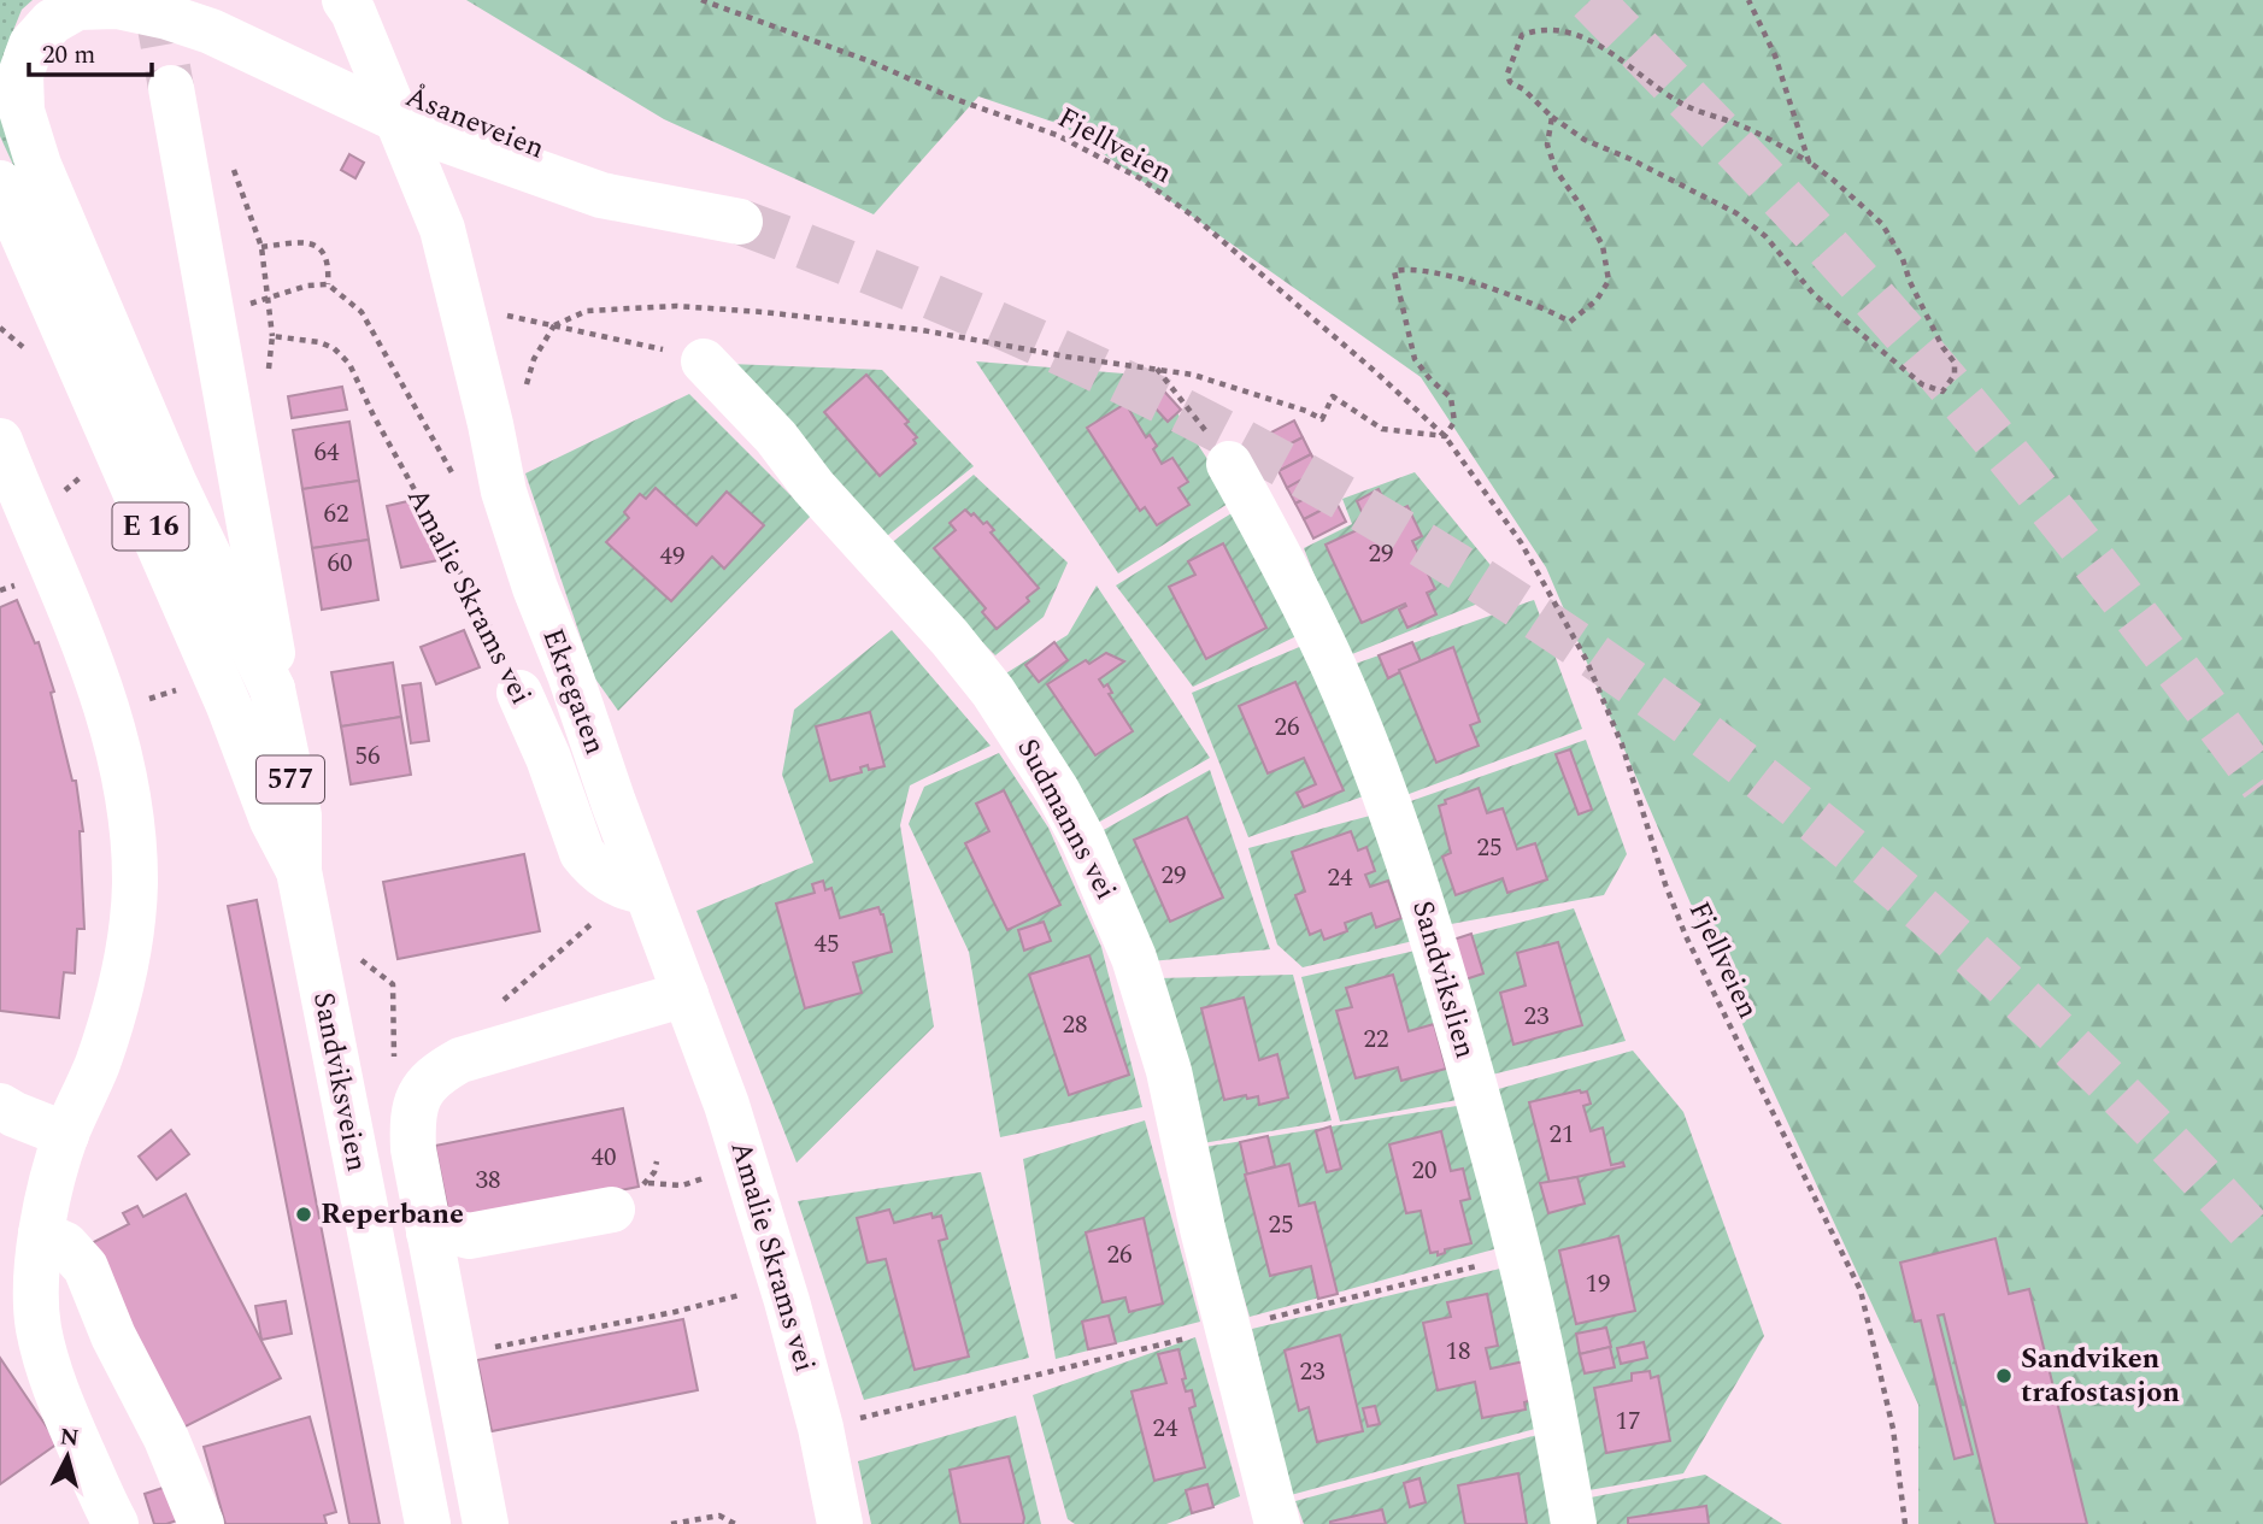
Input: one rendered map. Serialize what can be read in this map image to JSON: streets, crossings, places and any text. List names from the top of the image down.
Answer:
{
  "streets": {
    "main road": [
      "Åsaneveien",
      "E 16",
      "Amalie Skrams vei",
      "Ekregaten",
      "577",
      "Sudmanns vei",
      "Sandvikslien",
      "Sandviksveien"
    ],
    "path": ["Fjellveien"]
  },
  "crossings": [
    ["Åsaneveien", "Sandviksveien"],
    ["E 16", "Sandviksveien"],
    ["Amalie Skrams vei", "Ekregaten"]
  ],
  "places": ["Reperbane", "Sandviken trafostasjon"],
  "house_numbers": [
    "64",
    "62",
    "29",
    "49",
    "60",
    "26",
    "56",
    "25",
    "29",
    "24",
    "45",
    "23",
    "28",
    "22",
    "21",
    "40",
    "20",
    "38",
    "25",
    "26",
    "19",
    "18",
    "23",
    "17",
    "24"
  ],
  "scale_bar": "20 m",
  "north": "top"
}
